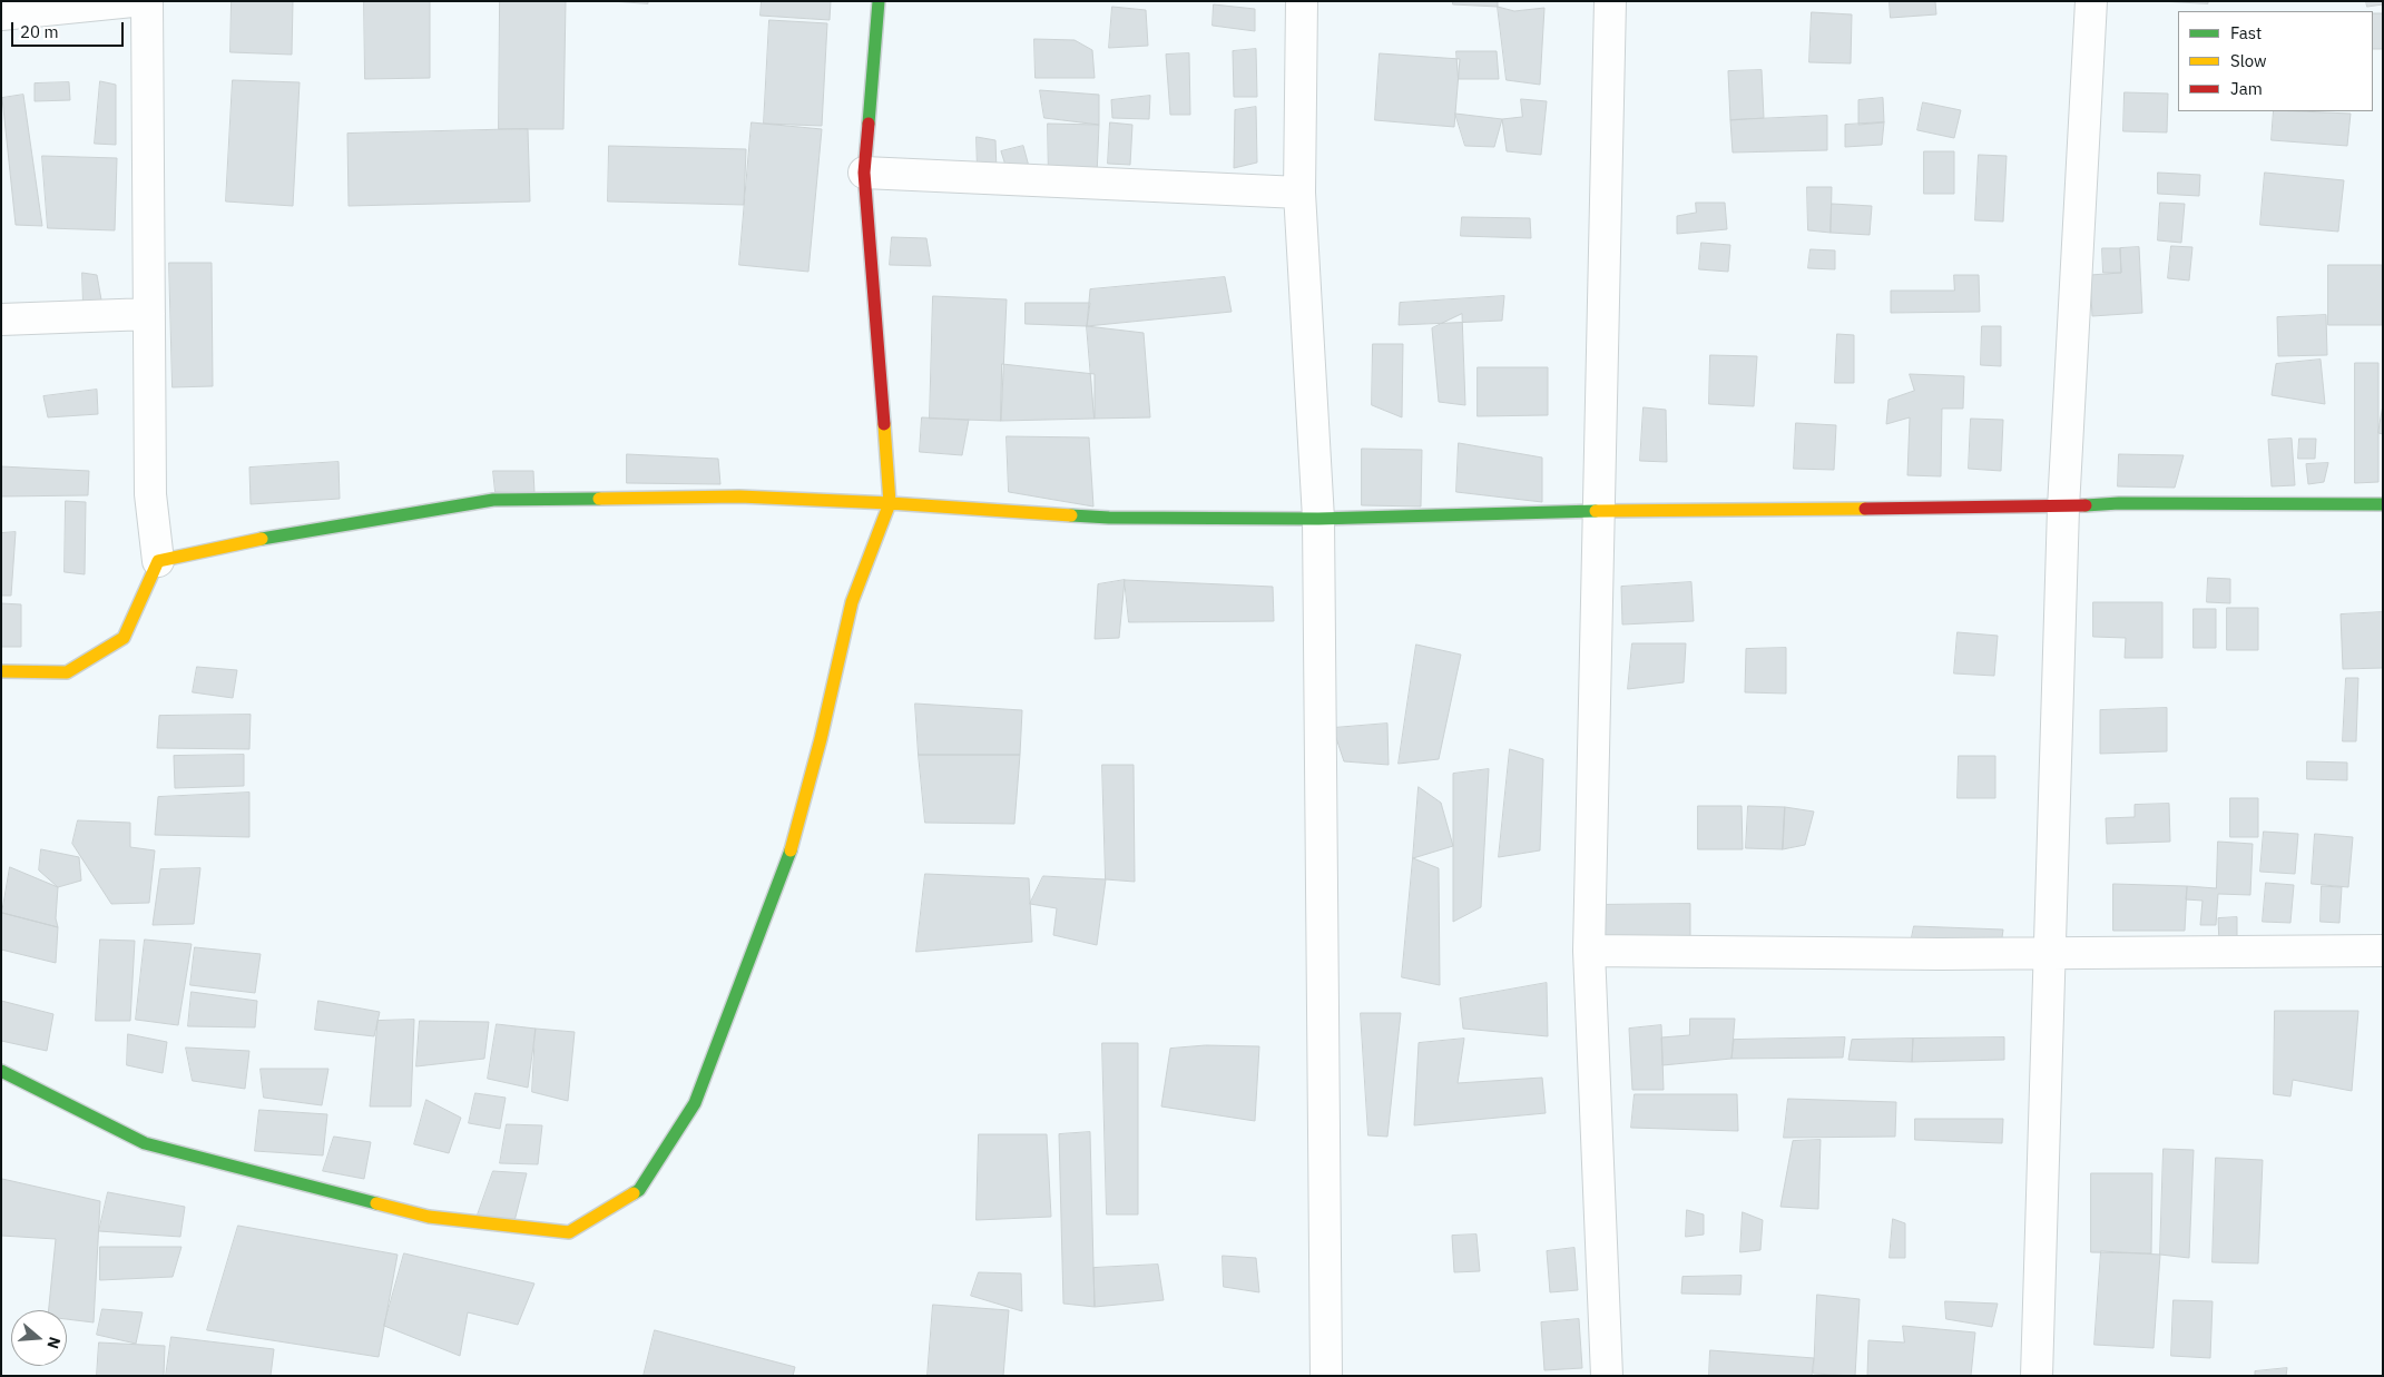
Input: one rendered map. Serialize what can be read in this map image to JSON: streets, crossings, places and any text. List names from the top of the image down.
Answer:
{
  "legend": ["Fast", "Slow", "Jam"],
  "scale_bar": "20 m",
  "north": "right"
}
